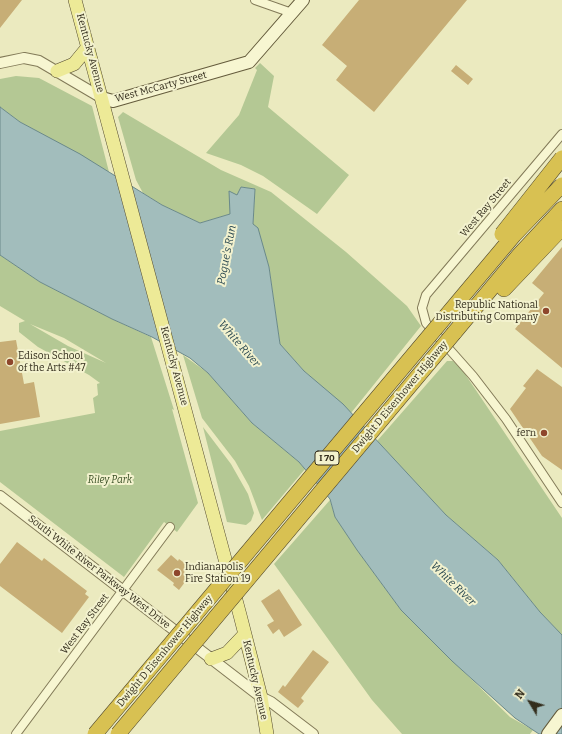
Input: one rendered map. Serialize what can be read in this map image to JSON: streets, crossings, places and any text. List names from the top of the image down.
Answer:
{
  "streets": {
    "highway": ["Dwight D Eisenhower Highway", "I 70"],
    "main road": ["Kentucky Avenue", "West McCarty Street"],
    "street": ["West Ray Street", "South White River Parkway West Drive"]
  },
  "crossings": [
    ["Kentucky Avenue", "West McCarty Street"],
    ["Kentucky Avenue", "South White River Parkway West Drive"],
    ["West Ray Street", "South White River Parkway West Drive"]
  ],
  "water": ["Pogue's Run", "White River"],
  "parks": ["Riley Park"],
  "places": [
    "Republic National Distributing Company",
    "Edison School of the Arts #47",
    "fern",
    "Indianapolis Fire Station 19"
  ],
  "north": "top left"
}
